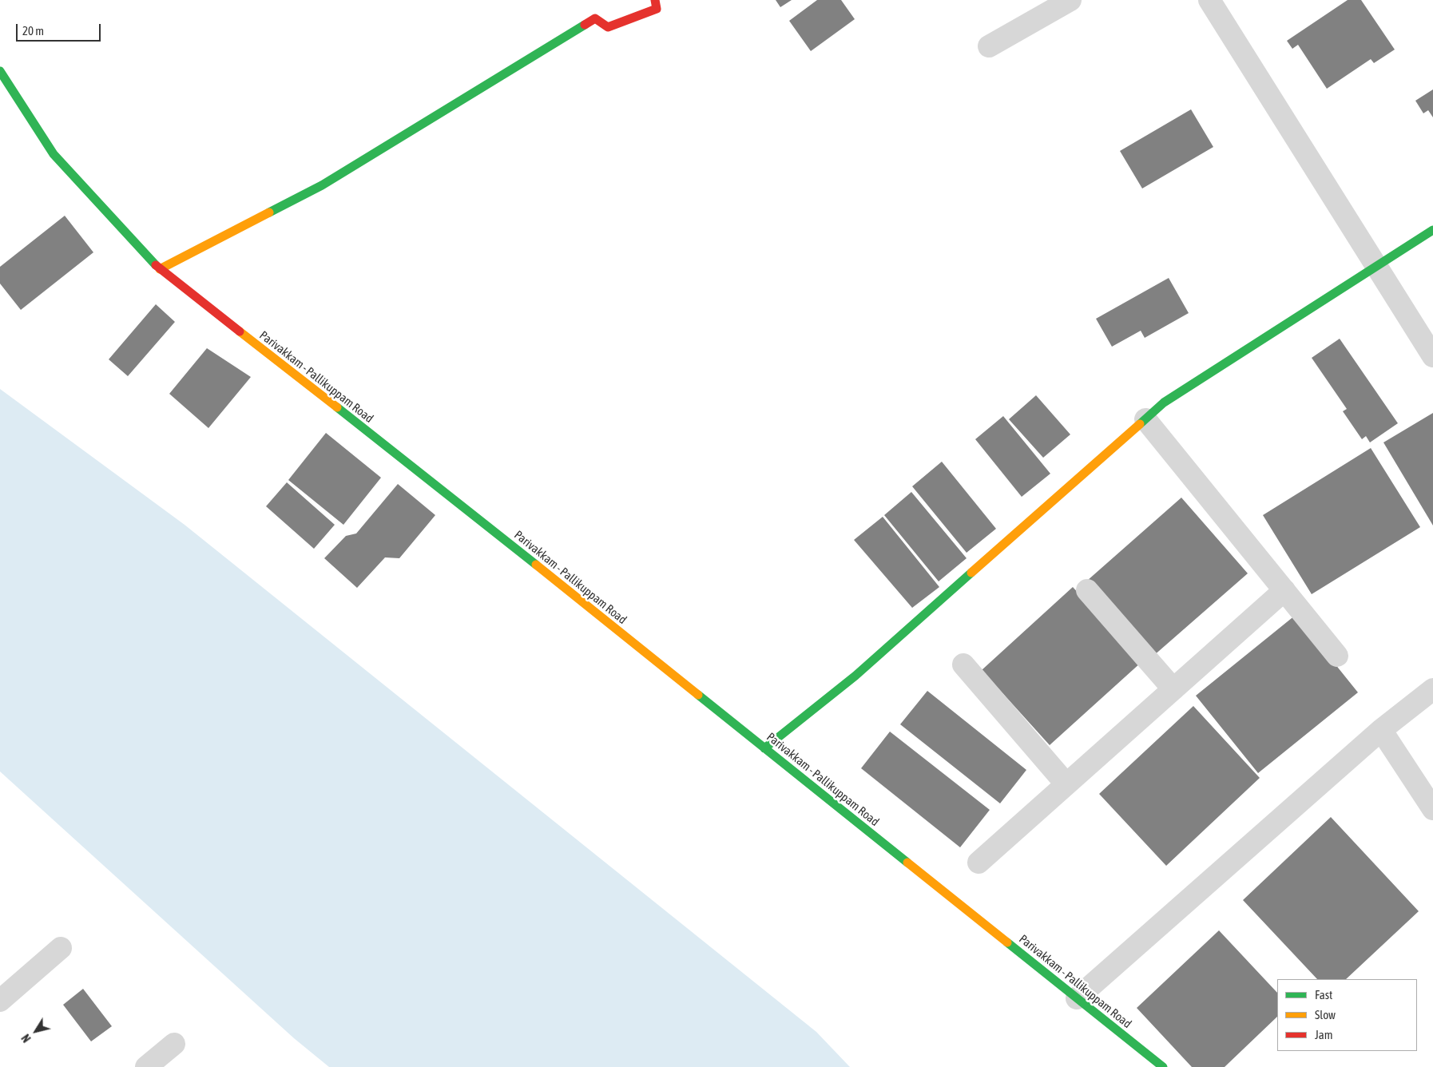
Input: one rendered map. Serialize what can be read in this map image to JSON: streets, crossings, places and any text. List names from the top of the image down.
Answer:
{
  "streets": {
    "street": ["Parivakkam - Pallikuppam Road"]
  },
  "legend": ["Fast", "Slow", "Jam"],
  "scale_bar": "20 m",
  "north": "bottom left"
}
